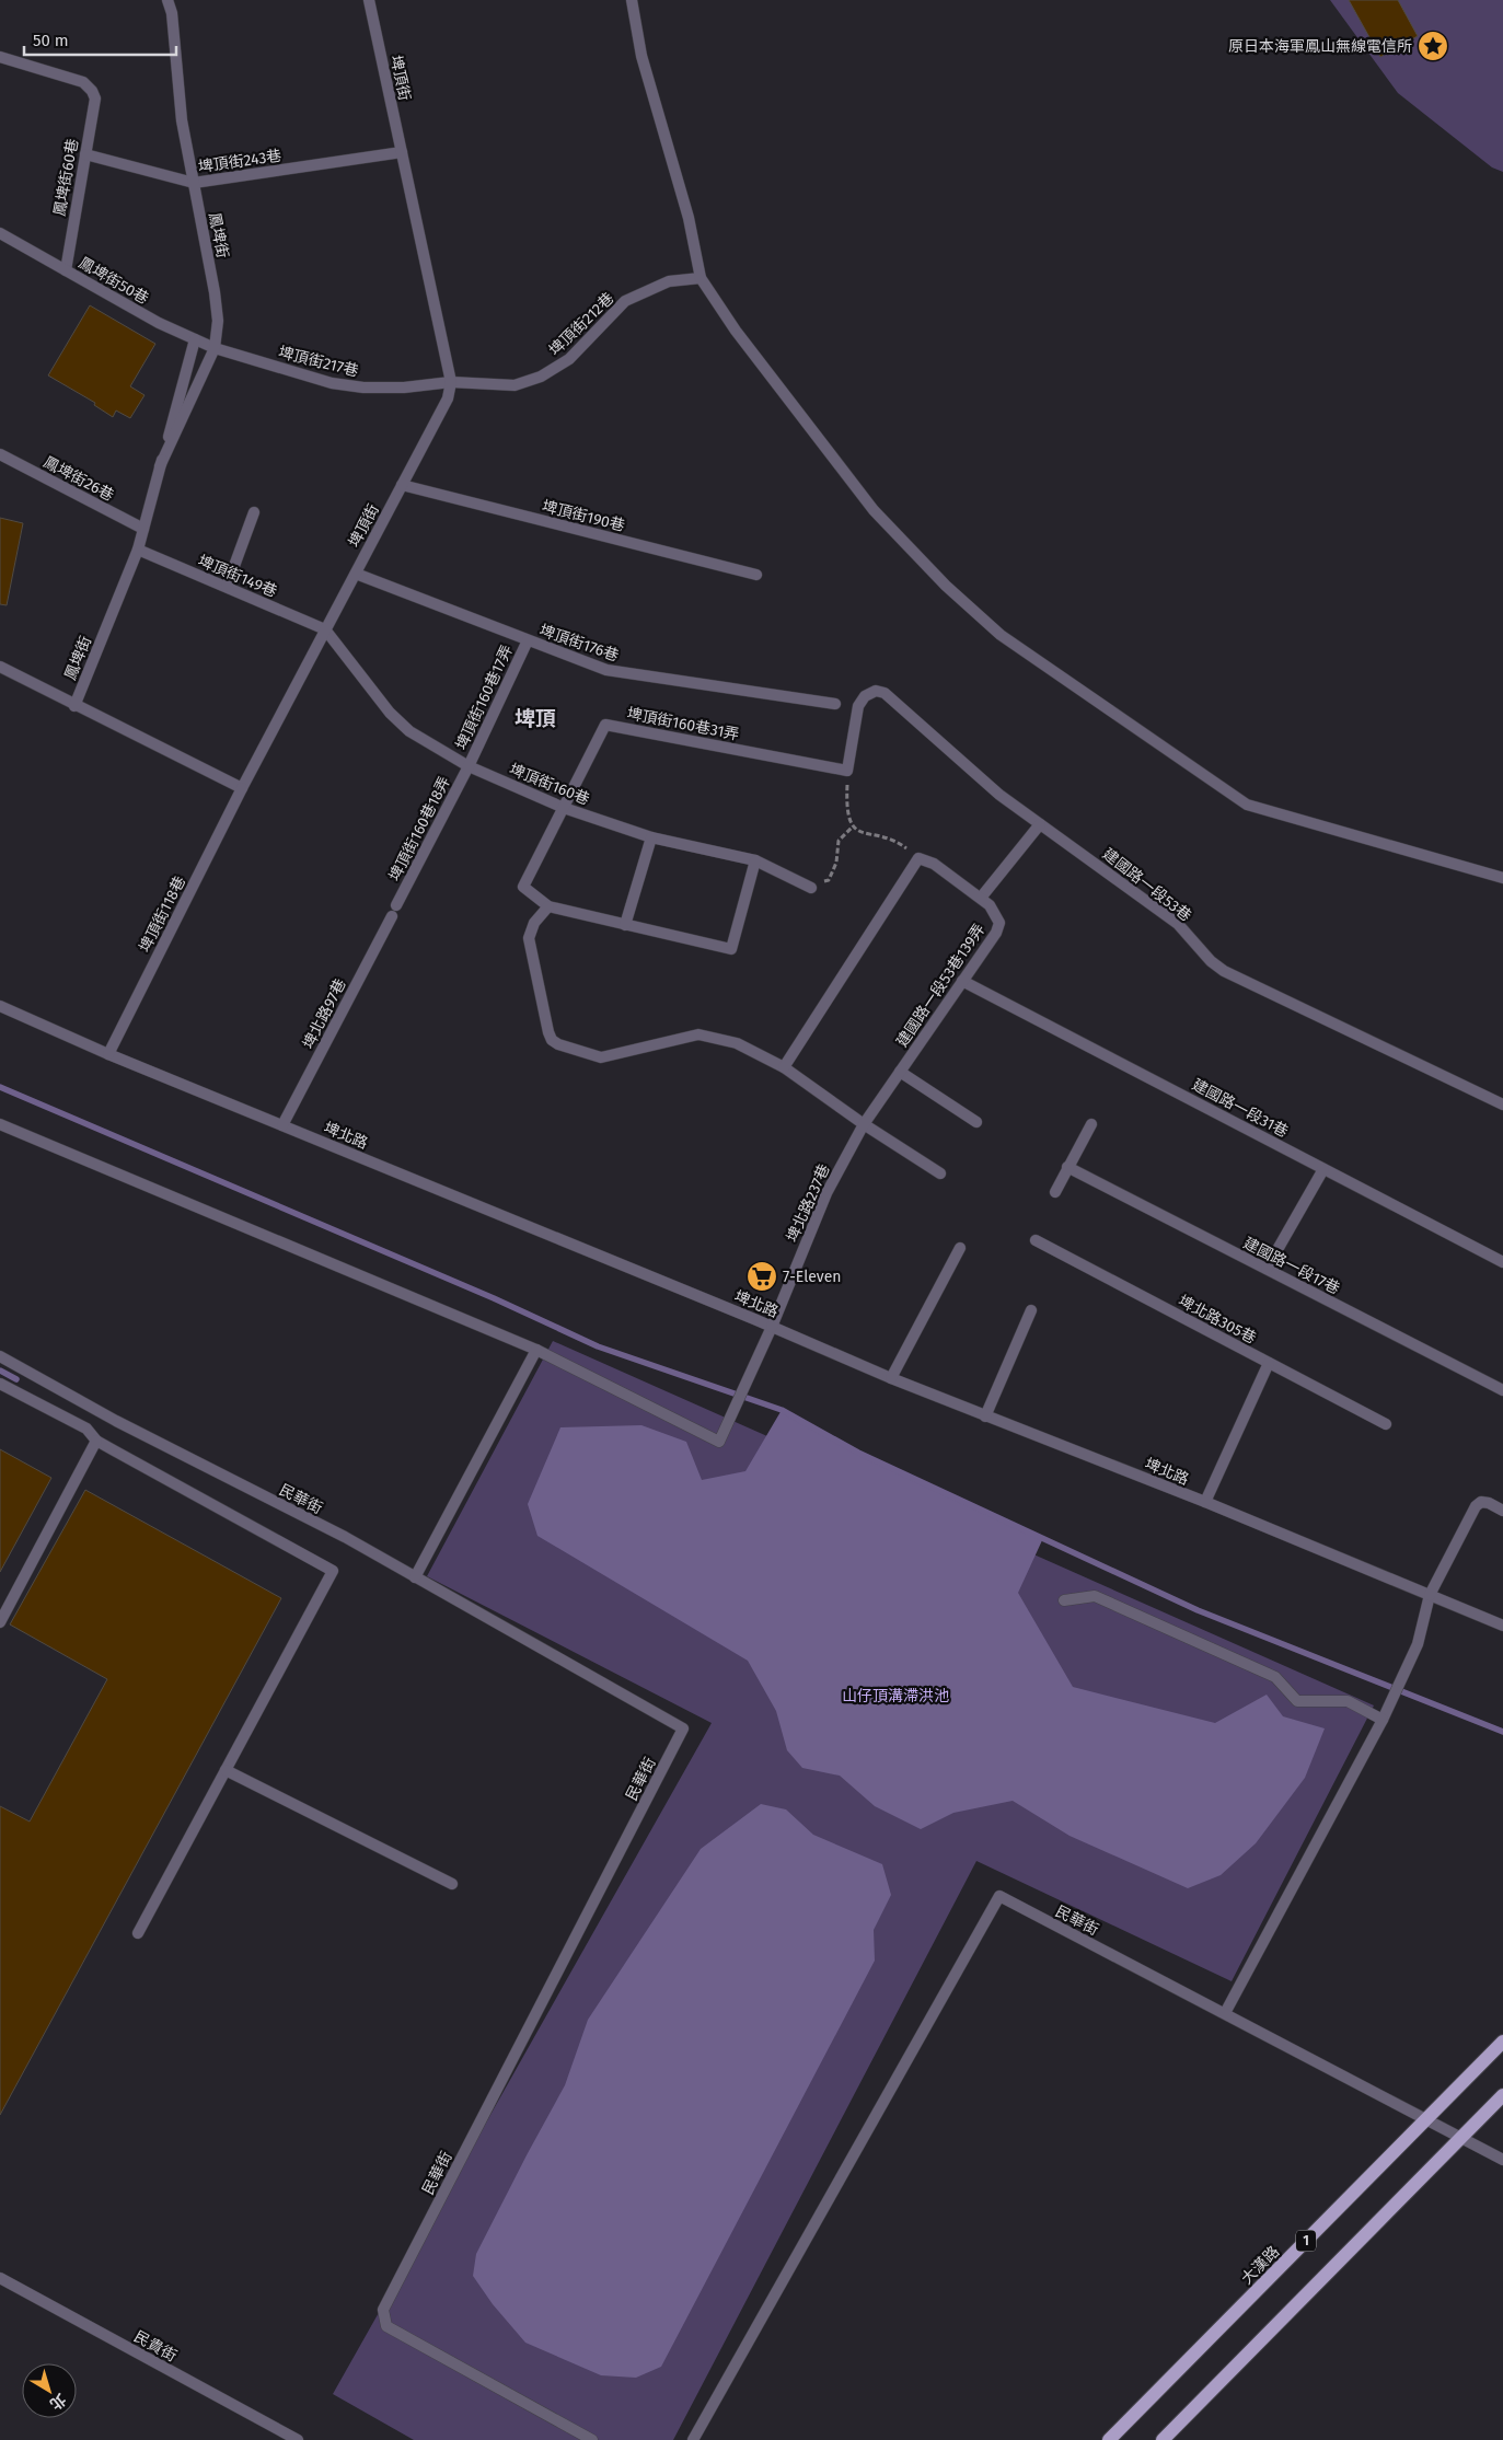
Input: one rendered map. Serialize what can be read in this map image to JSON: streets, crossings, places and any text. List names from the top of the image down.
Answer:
{
  "streets": {
    "main road": ["1", "大漢路"],
    "street": [
      "埤頂街",
      "埤頂街243巷",
      "鳳埤街60巷",
      "鳳埤街",
      "鳳埤街50巷",
      "埤頂街212巷",
      "埤頂街217巷",
      "鳳埤街26巷",
      "埤頂街190巷",
      "埤頂街149巷",
      "埤頂街176巷",
      "埤頂街160巷17弄",
      "埤頂街160巷31弄",
      "埤頂街160巷",
      "埤頂街160巷18弄",
      "建國路一段53巷",
      "埤頂街118巷",
      "建國路一段53巷139弄",
      "埤北路97巷",
      "建國路一段31巷",
      "埤北路",
      "埤北路237巷",
      "建國路一段17巷",
      "埤北路305巷",
      "民華街",
      "民貴街"
    ]
  },
  "crossings": [
    ["埤頂街", "埤頂街243巷"],
    ["埤頂街", "埤頂街212巷"],
    ["埤頂街", "埤頂街217巷"],
    ["埤頂街", "埤頂街190巷"],
    ["埤頂街", "埤頂街149巷"],
    ["埤頂街", "埤頂街176巷"],
    ["埤頂街", "埤頂街160巷"],
    ["埤頂街", "埤頂街118巷"],
    ["埤頂街243巷", "鳳埤街60巷"],
    ["埤頂街243巷", "鳳埤街"],
    ["鳳埤街60巷", "鳳埤街50巷"],
    ["鳳埤街", "鳳埤街50巷"],
    ["鳳埤街", "埤頂街217巷"],
    ["鳳埤街", "鳳埤街26巷"],
    ["鳳埤街", "埤頂街149巷"],
    ["鳳埤街50巷", "埤頂街217巷"],
    ["埤頂街212巷", "埤頂街217巷"],
    ["埤頂街149巷", "埤頂街160巷"],
    ["埤頂街176巷", "埤頂街160巷17弄"],
    ["埤頂街160巷17弄", "埤頂街160巷"],
    ["埤頂街160巷17弄", "埤頂街160巷18弄"],
    ["埤頂街160巷31弄", "埤頂街160巷"],
    ["埤頂街160巷31弄", "建國路一段53巷"],
    ["埤頂街160巷", "埤頂街160巷18弄"],
    ["埤頂街118巷", "埤北路"],
    ["建國路一段53巷139弄", "建國路一段31巷"],
    ["建國路一段53巷139弄", "埤北路237巷"],
    ["埤北路97巷", "埤北路"],
    ["埤北路", "埤北路237巷"],
    ["民華街", "大漢路"]
  ],
  "districts": ["埤頂"],
  "parks": ["山仔頂溝滯洪池"],
  "places": {
    "place": ["原日本海軍鳳山無線電信所"],
    "supermarket": ["7-Eleven"]
  },
  "scale_bar": "50 m",
  "north": "bottom right"
}
